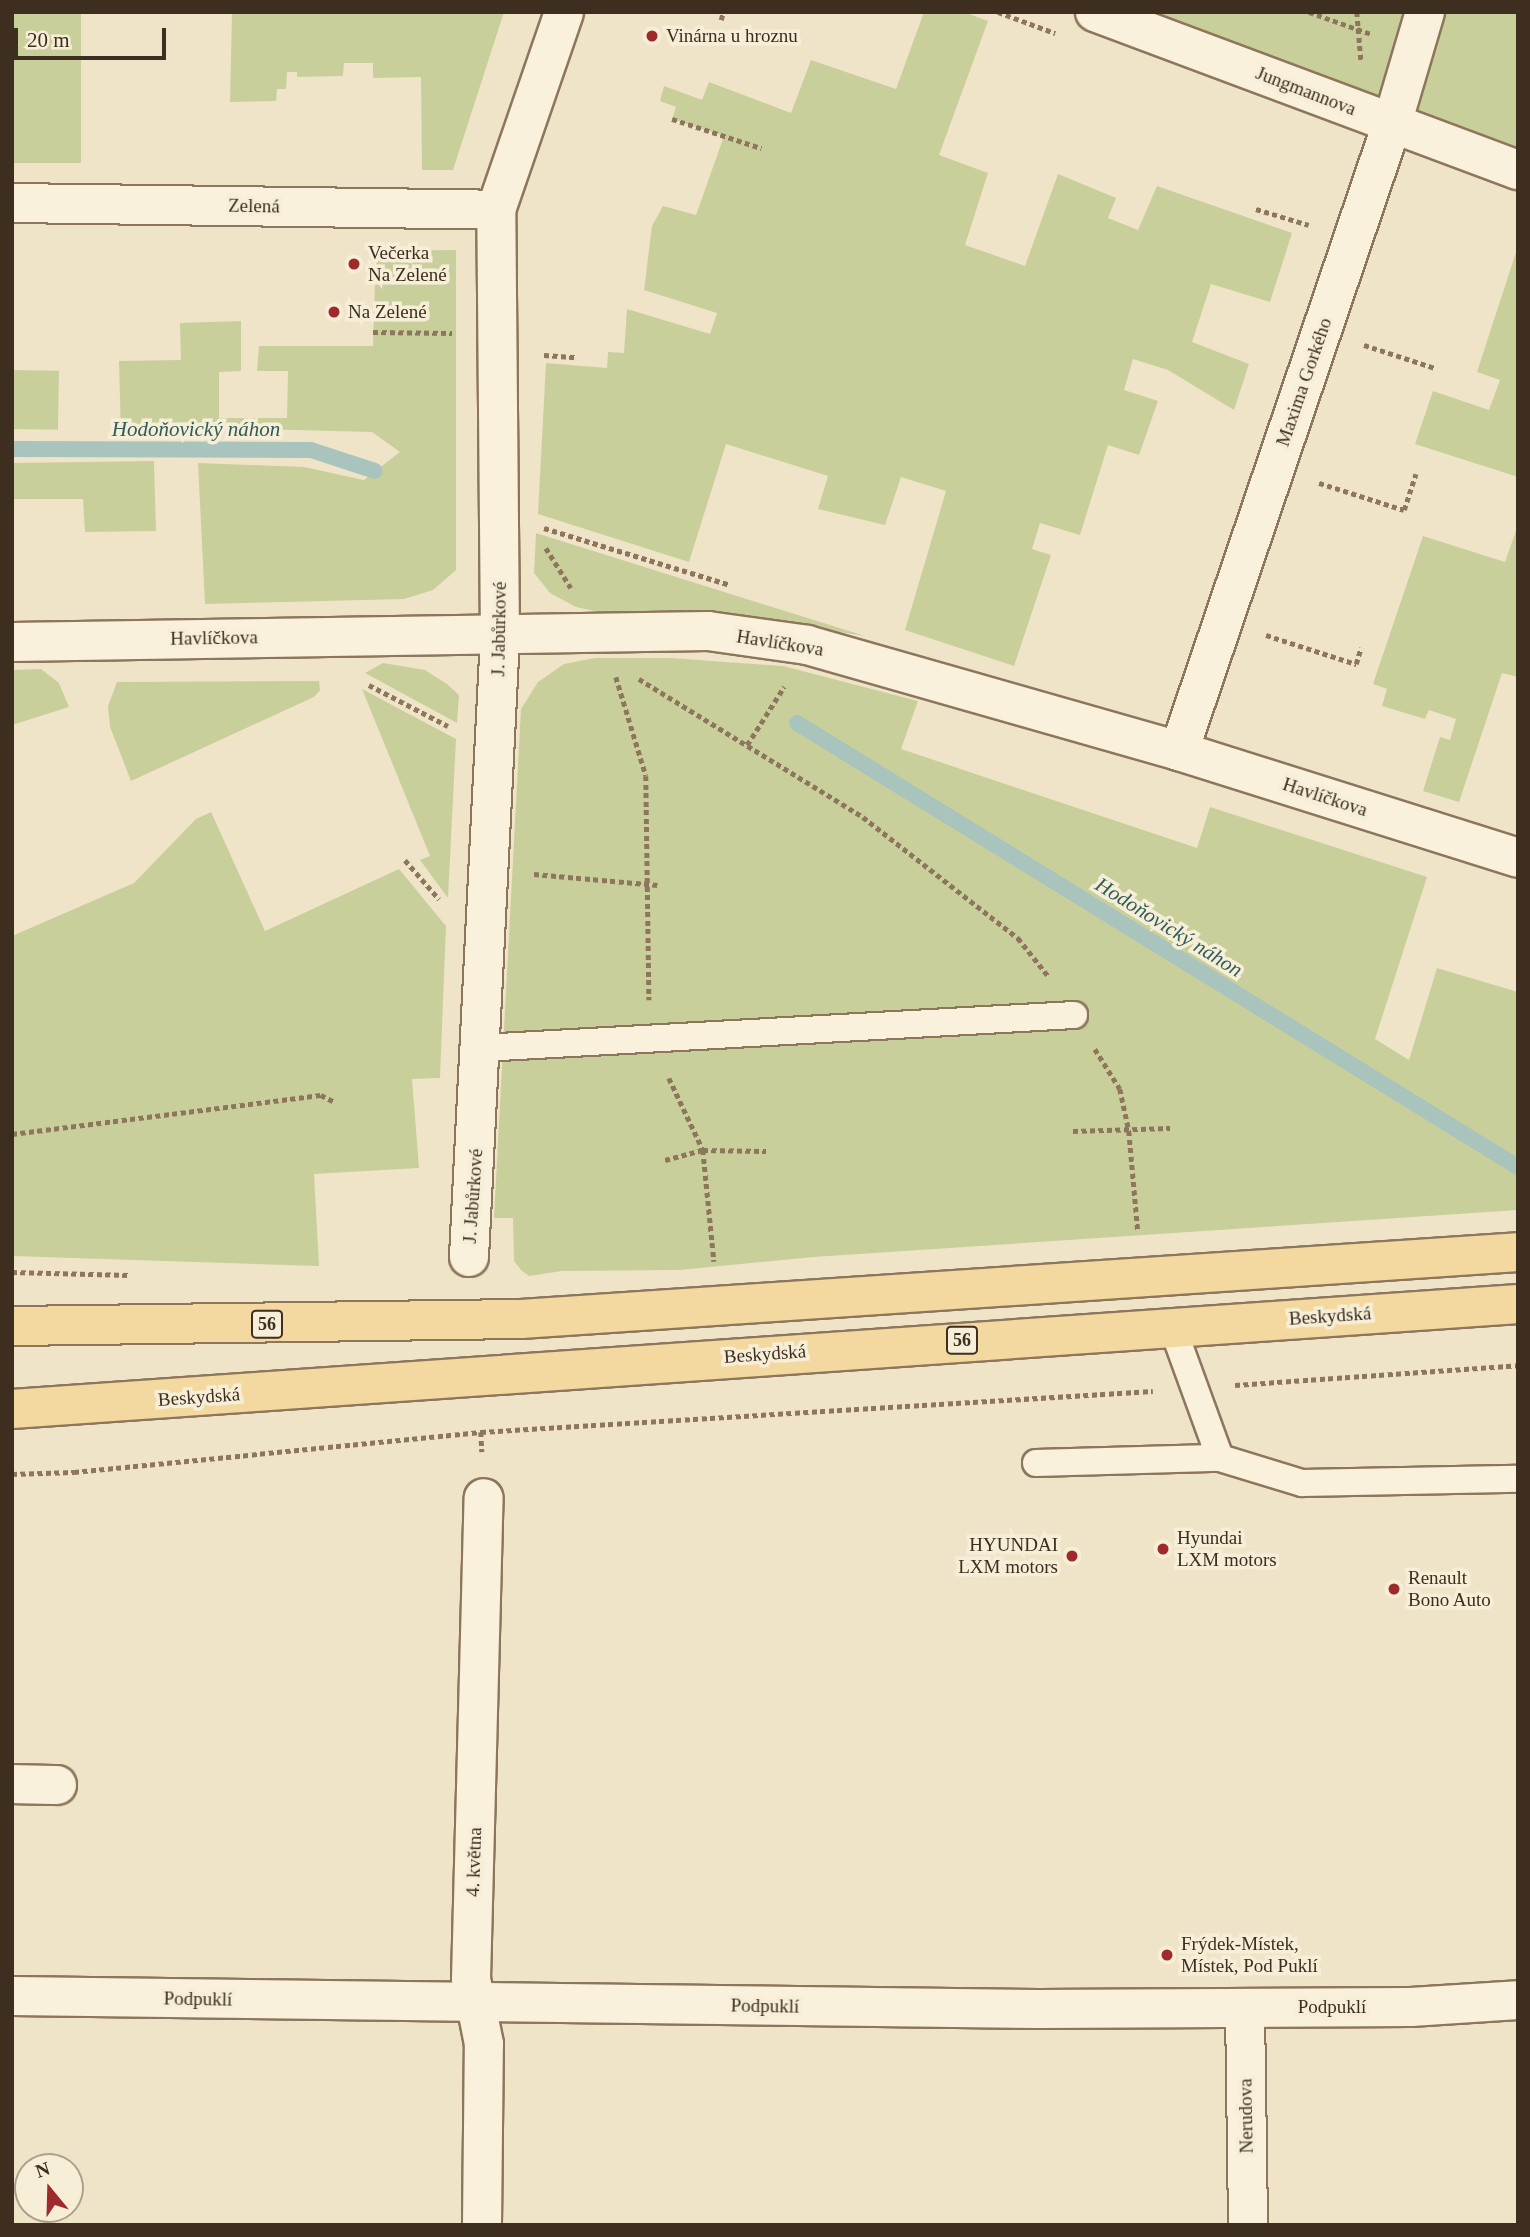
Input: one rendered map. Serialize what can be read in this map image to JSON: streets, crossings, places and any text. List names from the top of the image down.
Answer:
{
  "streets": {
    "main road": ["Beskydská", "56"],
    "street": [
      "Jungmannova",
      "Zelená",
      "Maxima Gorkého",
      "J. Jabůrkové",
      "Havlíčkova",
      "4. května",
      "Podpuklí",
      "Nerudova"
    ]
  },
  "crossings": [
    ["Jungmannova", "Maxima Gorkého"],
    ["Zelená", "J. Jabůrkové"],
    ["Maxima Gorkého", "Havlíčkova"],
    ["J. Jabůrkové", "Havlíčkova"],
    ["4. května", "Podpuklí"],
    ["Podpuklí", "Nerudova"]
  ],
  "water": ["Hodoňovický náhon"],
  "places": [
    "Vinárna u hroznu",
    "Večerka Na Zelené",
    "Na Zelené",
    "Hyundai LXM motors",
    "HYUNDAI LXM motors",
    "Renault Bono Auto",
    "Frýdek-Místek, Místek, Pod Puklí"
  ],
  "scale_bar": "20 m",
  "north": "top"
}
